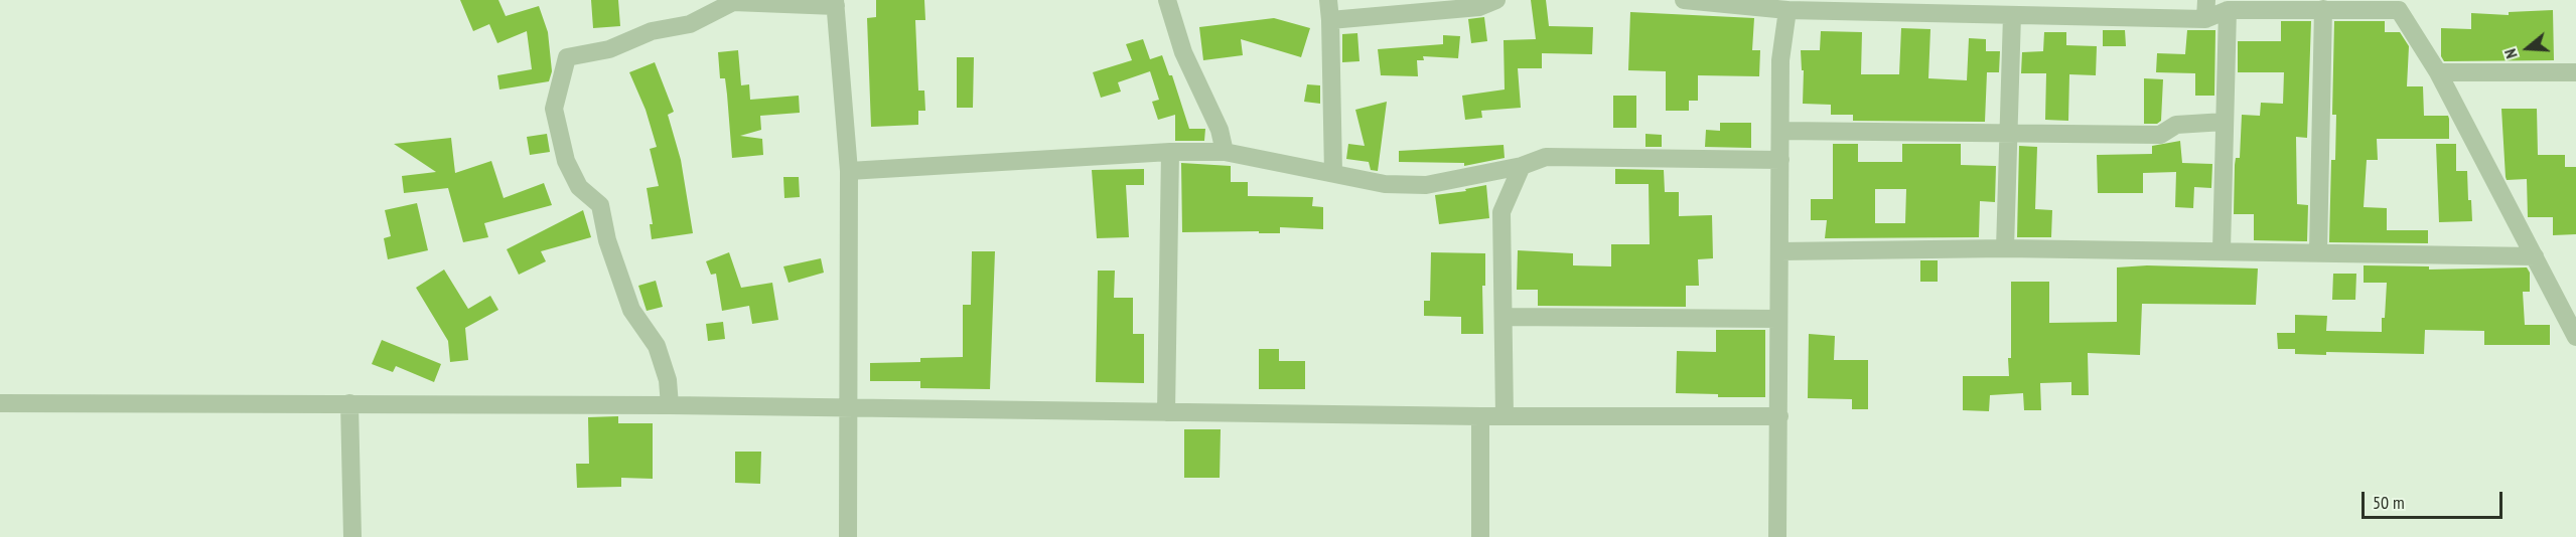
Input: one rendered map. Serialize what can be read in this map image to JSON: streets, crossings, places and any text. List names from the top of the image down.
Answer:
{
  "scale_bar": "50 m",
  "north": "left"
}
